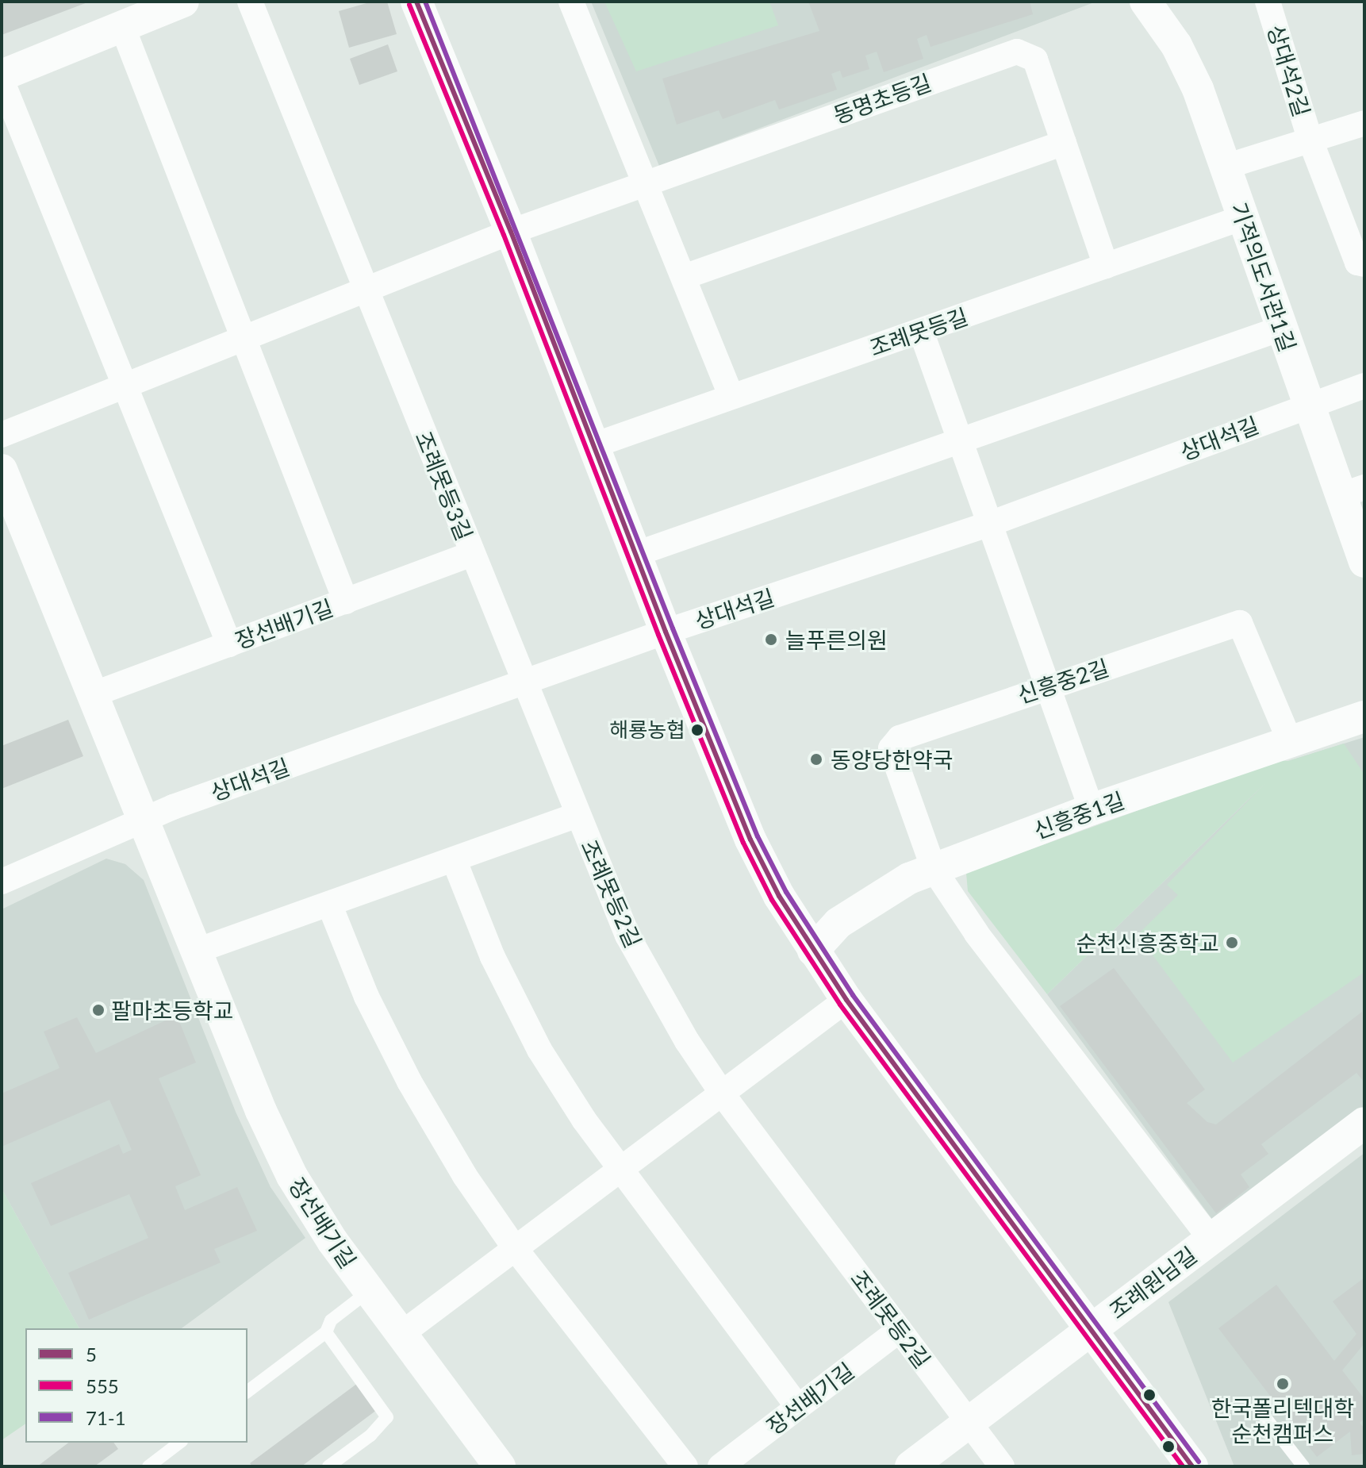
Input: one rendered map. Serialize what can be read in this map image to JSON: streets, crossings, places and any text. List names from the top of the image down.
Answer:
{
  "streets": {
    "street": [
      "상대석2길",
      "동명초등길",
      "기적의도서관1길",
      "조례못등길",
      "상대석길",
      "조례못등3길",
      "장선배기길",
      "신흥중2길",
      "신흥중1길",
      "조례못등2길",
      "조례원님길"
    ]
  },
  "crossings": [
    ["동명초등길", "조례못등길"],
    ["기적의도서관1길", "조례못등길"],
    ["기적의도서관1길", "상대석길"],
    ["상대석길", "조례못등3길"],
    ["상대석길", "장선배기길"],
    ["상대석길", "조례못등2길"],
    ["조례못등3길", "장선배기길"],
    ["조례못등3길", "조례못등2길"],
    ["장선배기길", "조례못등2길"],
    ["신흥중2길", "신흥중1길"],
    ["조례못등2길", "조례원님길"]
  ],
  "places": [
    "늘푸른의원",
    "해룡농협",
    "동양당한약국",
    "순천신흥중학교",
    "팔마초등학교",
    "한국폴리텍대학 순천캠퍼스"
  ],
  "lines": ["transit line 5", "transit line 71-1", "transit line 555"],
  "legend": ["5", "555", "71-1"]
}
